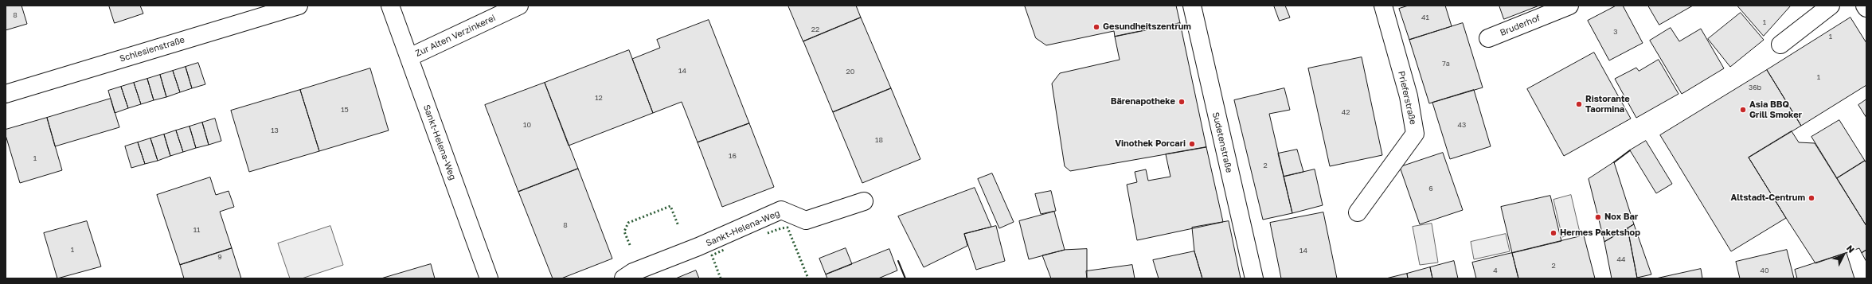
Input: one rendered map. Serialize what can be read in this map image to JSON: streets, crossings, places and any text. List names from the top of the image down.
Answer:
{
  "streets": {
    "street": [
      "Bruderhof",
      "Zur Alten Verzinkerei",
      "Schlesienstraße",
      "Prieferstraße",
      "Sankt-Helena-Weg",
      "Sudetenstraße"
    ]
  },
  "crossings": [
    ["Zur Alten Verzinkerei", "Sankt-Helena-Weg"]
  ],
  "places": [
    "Gesundheitszentrum",
    "Bärenapotheke",
    "Ristorante Taormina",
    "Asia BBQ Grill Smoker",
    "Vinothek Porcari",
    "Altstadt-Centrum",
    "Nox Bar",
    "Hermes Paketshop"
  ],
  "house_numbers": [
    "8",
    "41",
    "1",
    "22",
    "3",
    "1",
    "7a",
    "14",
    "20",
    "1",
    "36b",
    "12",
    "15",
    "42",
    "10",
    "43",
    "13",
    "18",
    "16",
    "1",
    "2",
    "6",
    "8",
    "11",
    "1",
    "14",
    "9",
    "44",
    "2",
    "4",
    "40"
  ],
  "north": "top right"
}
